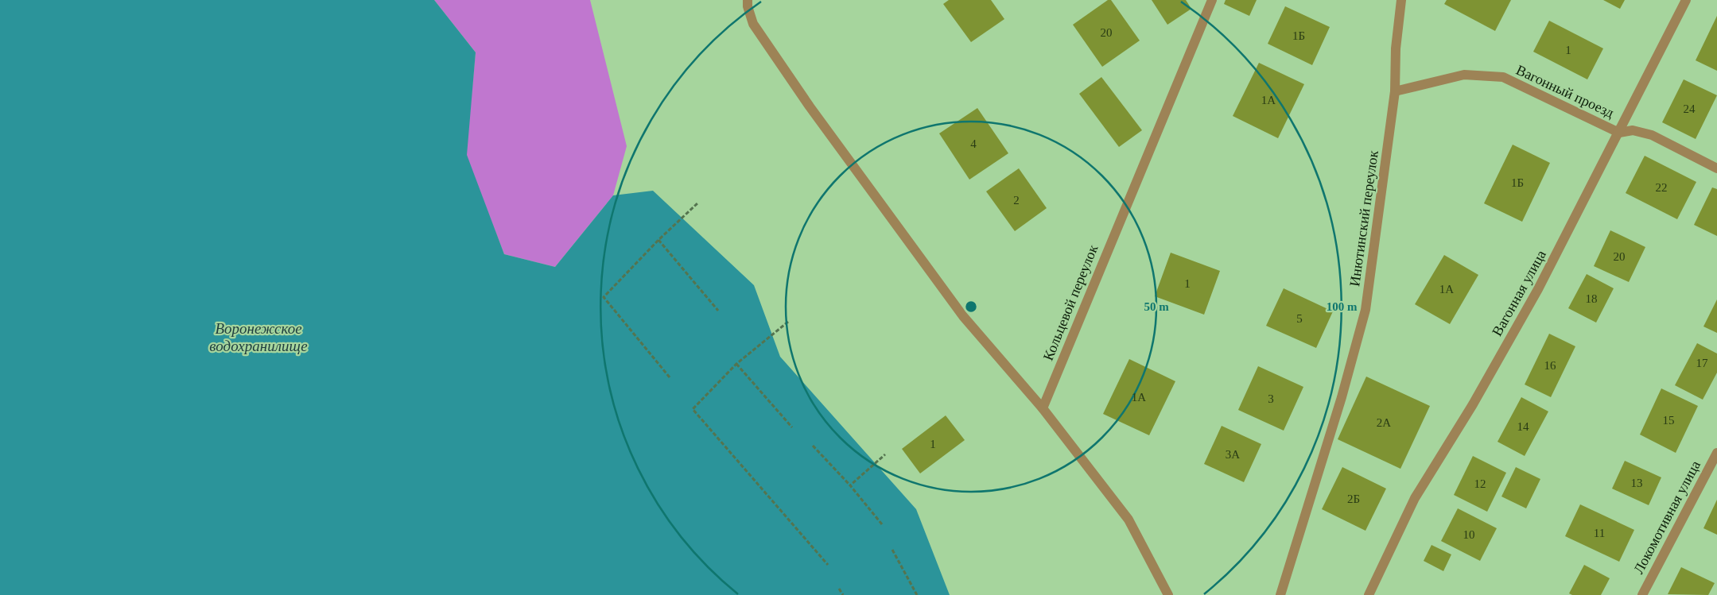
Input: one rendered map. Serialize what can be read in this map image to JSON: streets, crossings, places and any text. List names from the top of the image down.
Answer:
{
  "streets": {
    "street": [
      "Вагонный проезд",
      "Инютинский переулок",
      "Вагонная улица",
      "Кольцевой переулок",
      "Локомотивная улица"
    ]
  },
  "crossings": [
    ["Вагонный проезд", "Инютинский переулок"],
    ["Вагонный проезд", "Вагонная улица"]
  ],
  "water": ["Воронежское водохранилище"],
  "house_numbers": [
    "20",
    "1Б",
    "1",
    "1А",
    "24",
    "4",
    "1Б",
    "22",
    "2",
    "20",
    "1",
    "1А",
    "18",
    "5",
    "17",
    "16",
    "1А",
    "3",
    "15",
    "2А",
    "14",
    "1",
    "3А",
    "13",
    "12",
    "2Б",
    "11",
    "10"
  ],
  "rings": ["50 m", "100 m"]
}
